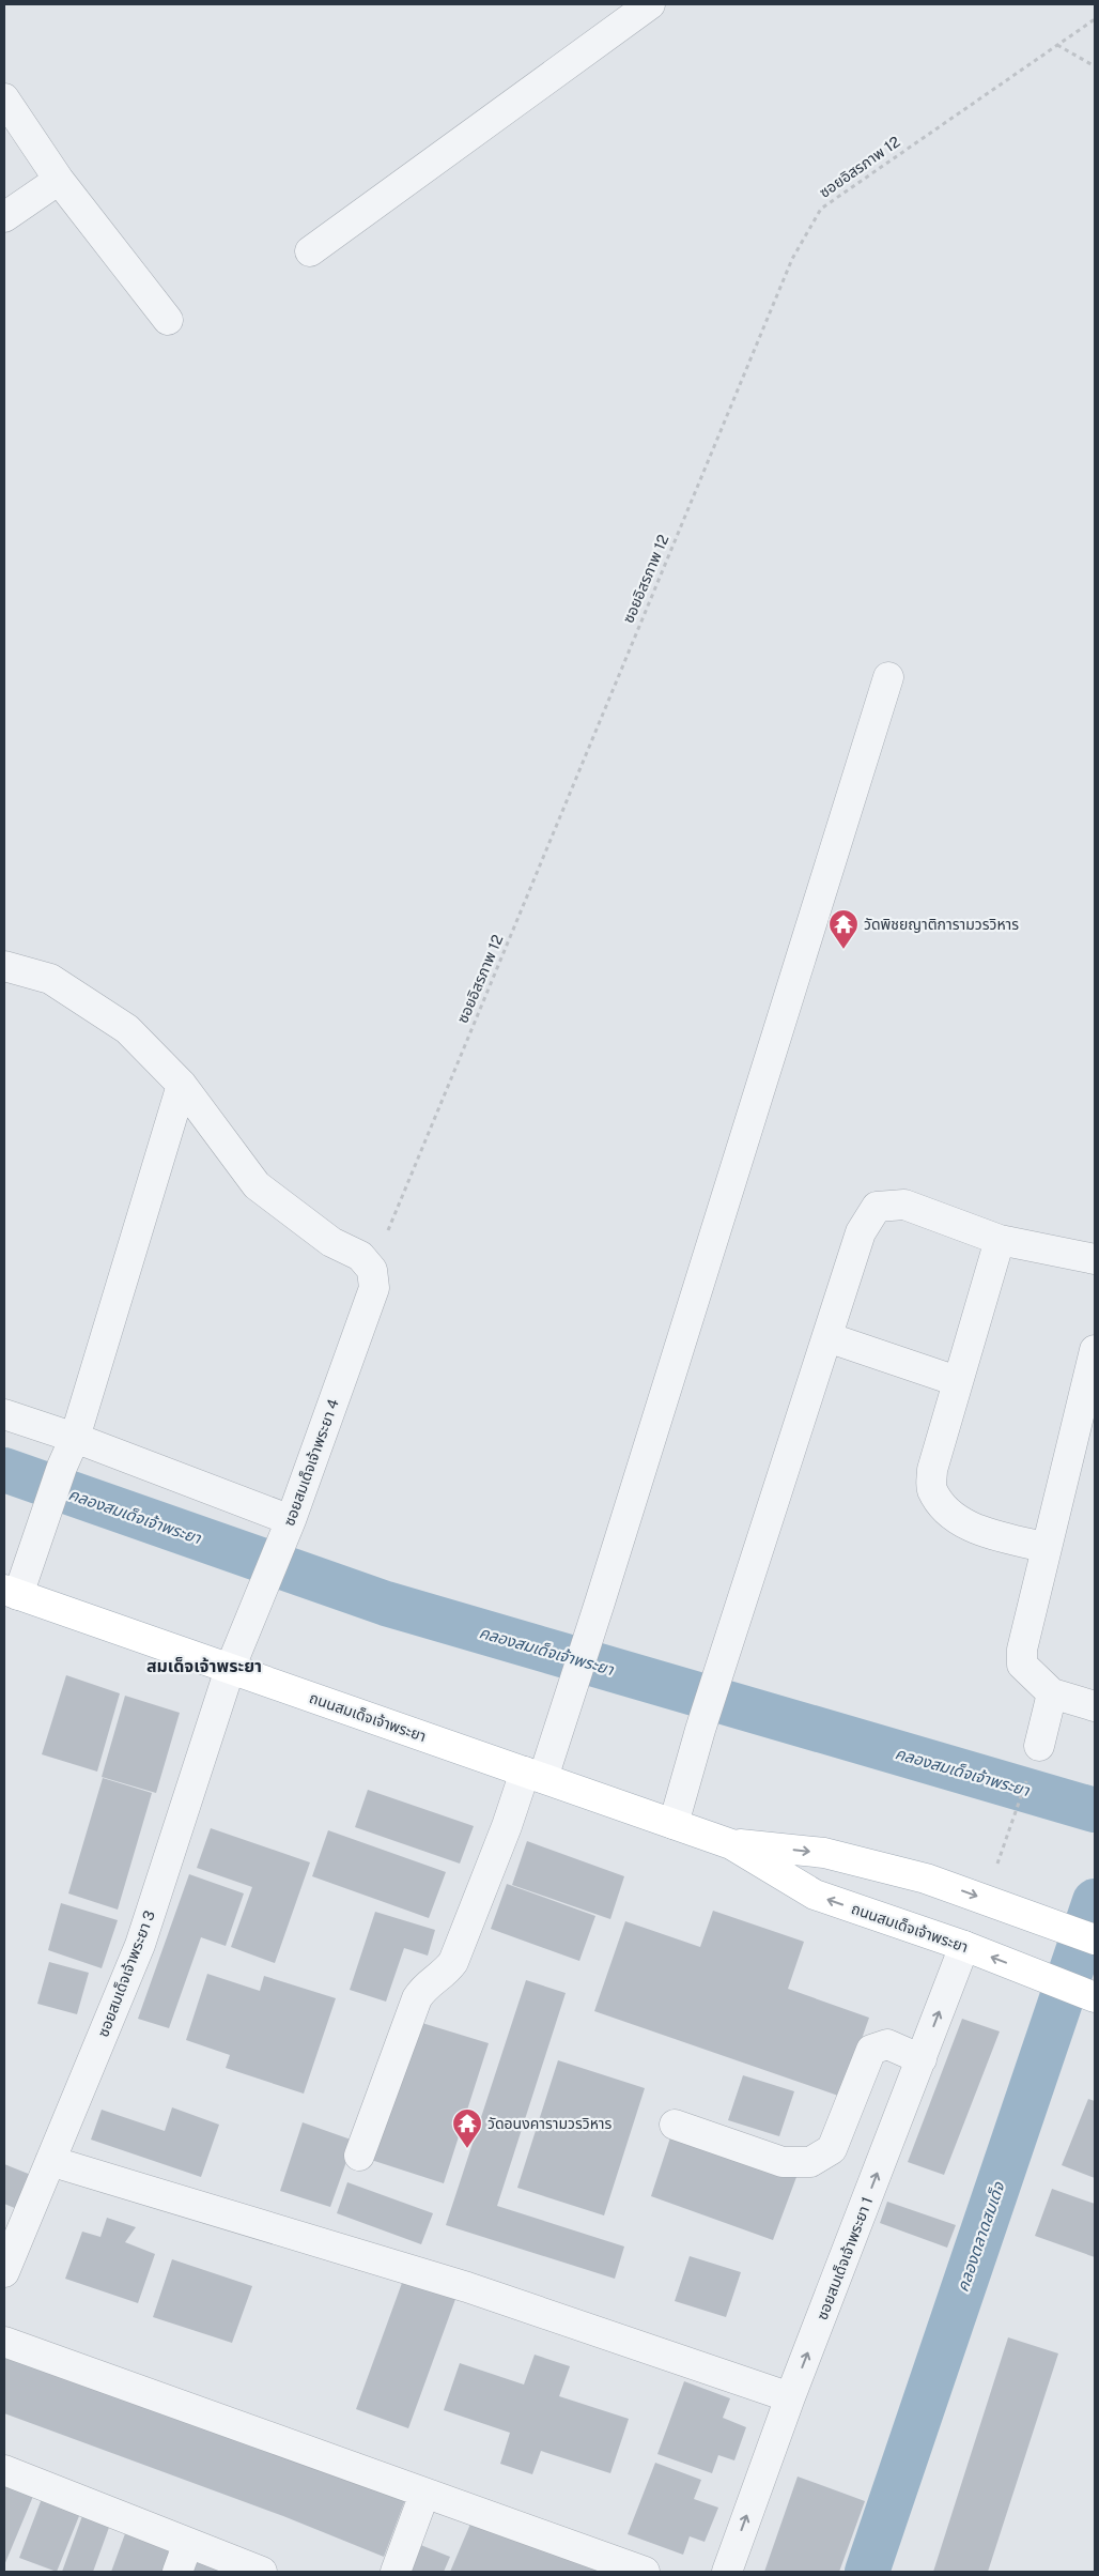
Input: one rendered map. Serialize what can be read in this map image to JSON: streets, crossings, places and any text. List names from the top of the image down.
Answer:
{
  "streets": {
    "main road": ["ถนนสมเด็จเจ้าพระยา"],
    "street": ["ซอยสมเด็จเจ้าพระยา 4", "ซอยสมเด็จเจ้าพระยา 3", "ซอยสมเด็จเจ้าพระยา 1"],
    "path": ["ซอยอิสรภาพ 12"]
  },
  "crossings": [
    ["ซอยอิสรภาพ 12", "ซอยสมเด็จเจ้าพระยา 4"],
    ["ซอยสมเด็จเจ้าพระยา 4", "ถนนสมเด็จเจ้าพระยา"],
    ["ซอยสมเด็จเจ้าพระยา 4", "ซอยสมเด็จเจ้าพระยา 3"],
    ["ถนนสมเด็จเจ้าพระยา", "ซอยสมเด็จเจ้าพระยา 3"],
    ["ถนนสมเด็จเจ้าพระยา", "ซอยสมเด็จเจ้าพระยา 1"]
  ],
  "one_way": ["ซอยสมเด็จเจ้าพระยา 1"],
  "districts": ["สมเด็จเจ้าพระยา"],
  "water": ["คลองสมเด็จเจ้าพระยา", "คลองตลาดสมเด็จ"],
  "places": {
    "temple": ["วัดพิชยญาติการามวรวิหาร", "วัดอนงคารามวรวิหาร"]
  }
}
